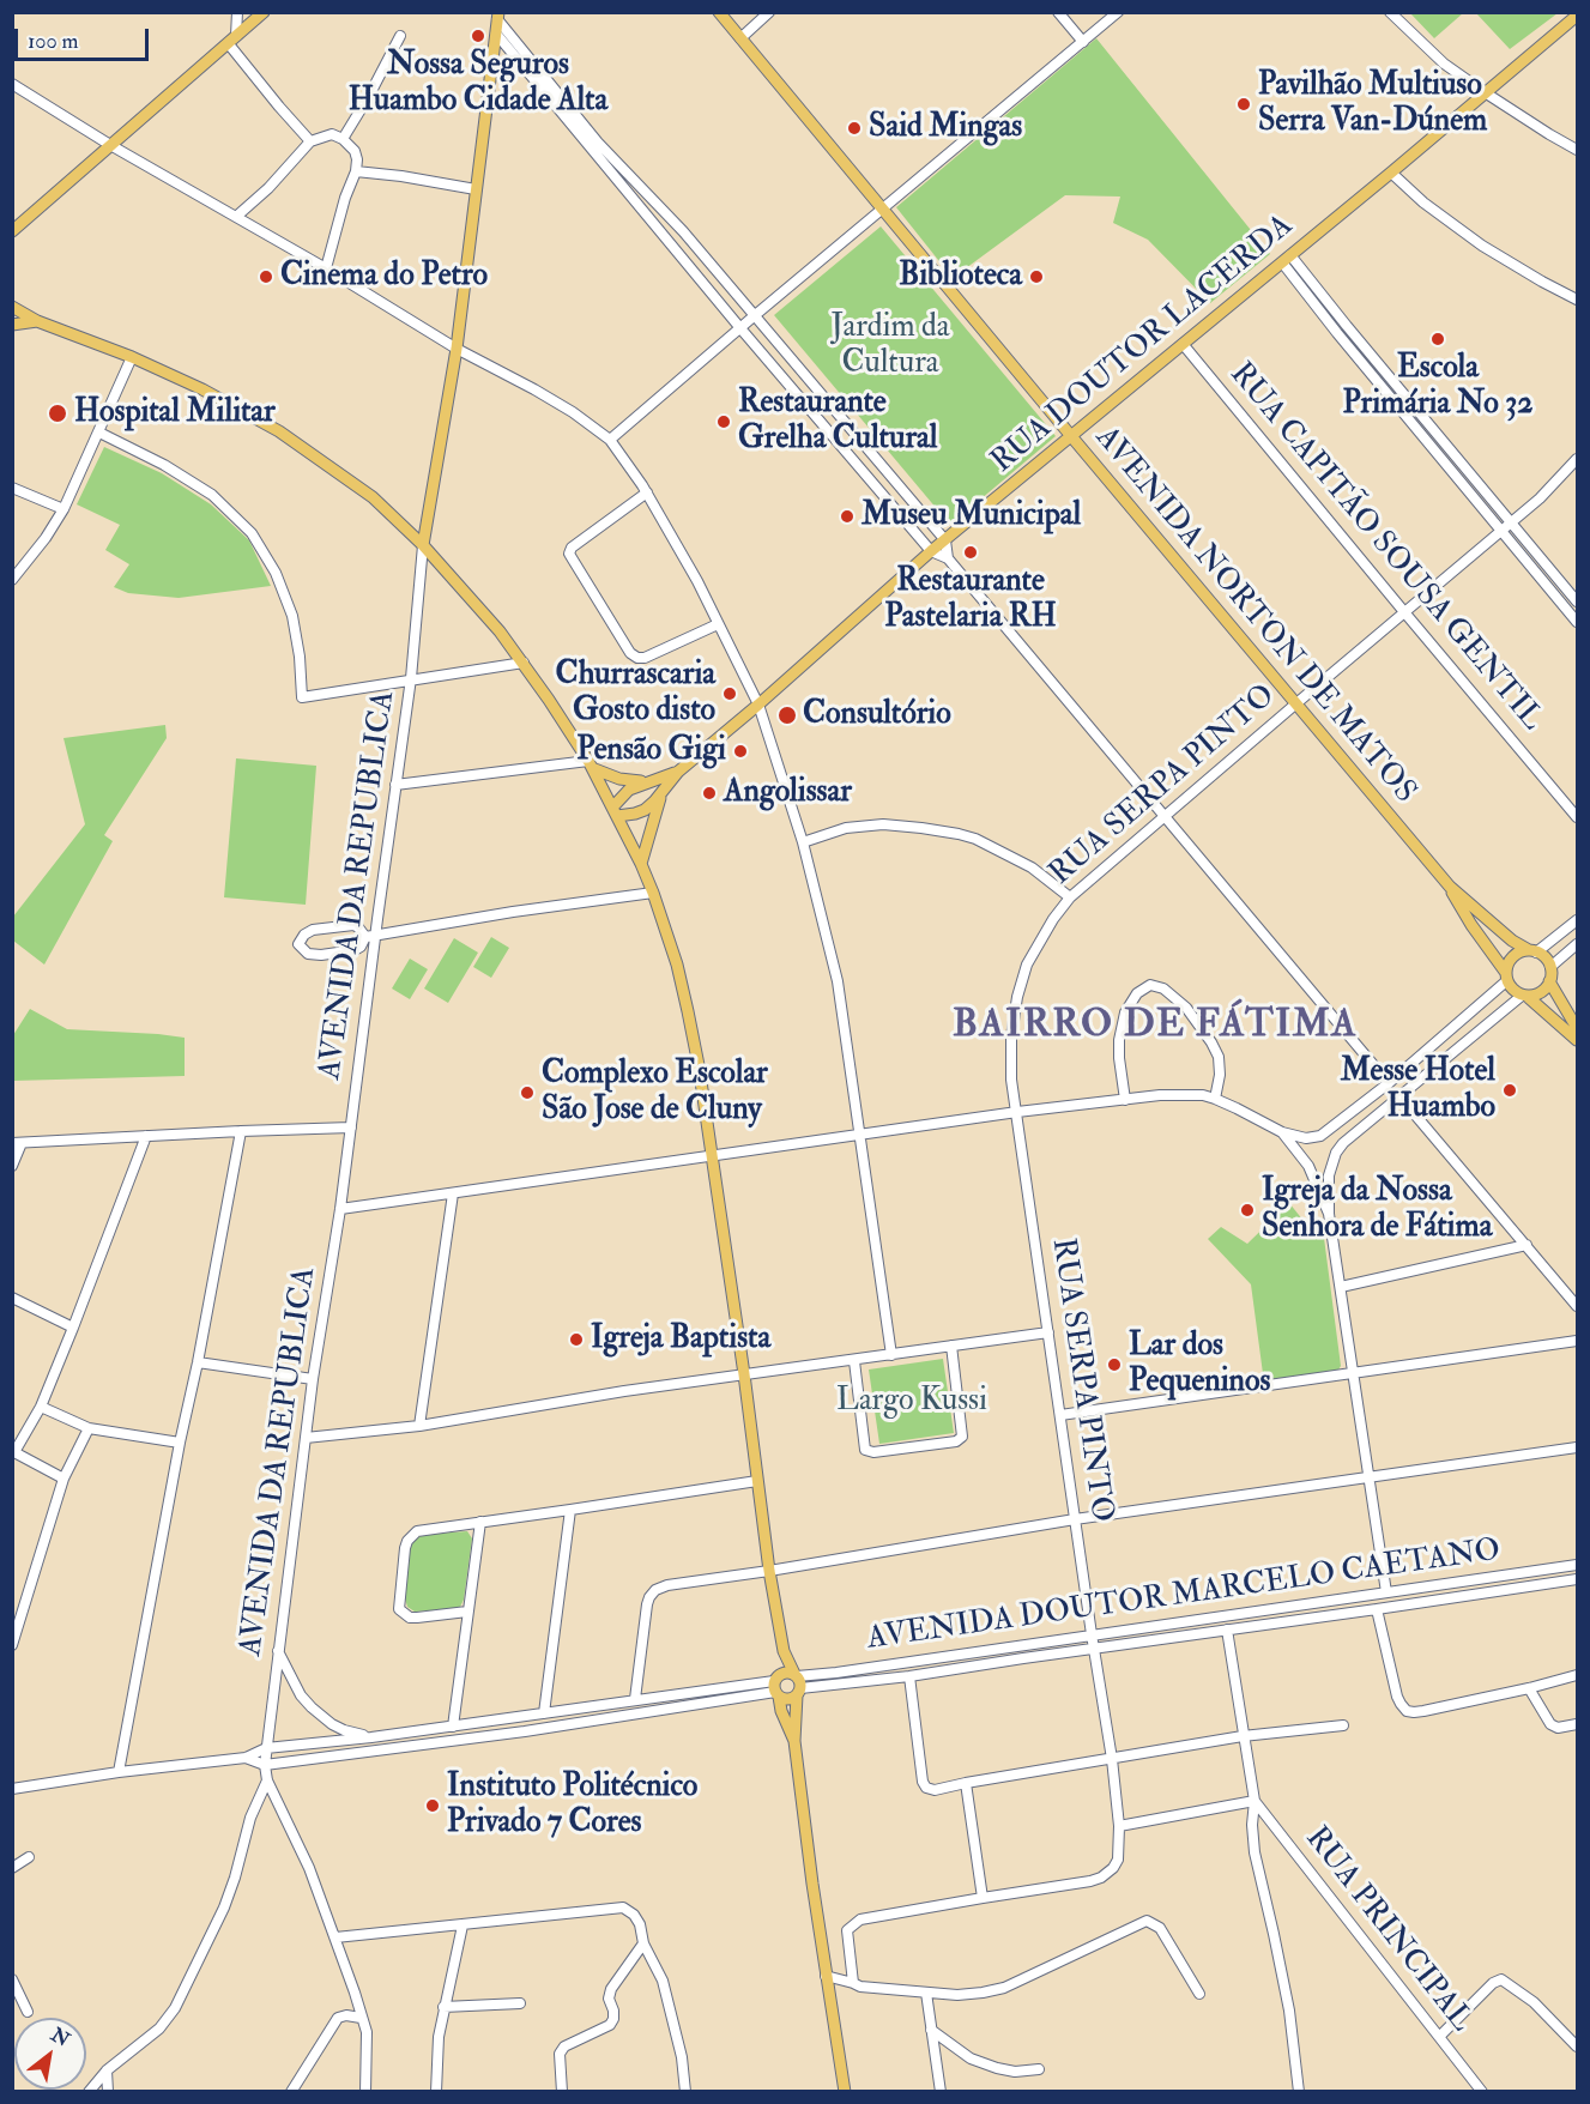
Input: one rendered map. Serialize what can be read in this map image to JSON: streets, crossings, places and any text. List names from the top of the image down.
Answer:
{
  "streets": {
    "main road": [
      "RUA DOUTOR LACERDA",
      "AVENIDA NORTON DE MATOS",
      "AVENIDA DA REPUBLICA",
      "AVENIDA DOUTOR MARCELO CAETANO"
    ],
    "street": ["RUA CAPITÃO SOUSA GENTIL", "RUA SERPA PINTO", "RUA PRINCIPAL"]
  },
  "crossings": [
    ["RUA DOUTOR LACERDA", "RUA CAPITÃO SOUSA GENTIL"],
    ["RUA DOUTOR LACERDA", "AVENIDA NORTON DE MATOS"],
    ["RUA CAPITÃO SOUSA GENTIL", "RUA SERPA PINTO"],
    ["AVENIDA NORTON DE MATOS", "RUA SERPA PINTO"],
    ["RUA SERPA PINTO", "AVENIDA DOUTOR MARCELO CAETANO"],
    ["AVENIDA DA REPUBLICA", "AVENIDA DOUTOR MARCELO CAETANO"]
  ],
  "districts": ["BAIRRO DE FÁTIMA"],
  "parks": ["Jardim da Cultura", "Largo Kussi"],
  "places": [
    "Nossa Seguros Huambo Cidade Alta",
    "Pavilhão Multiuso Serra Van-Dúnem",
    "Said Mingas",
    "Cinema do Petro",
    "Biblioteca",
    "Escola Primária No 32",
    "Hospital Militar",
    "Restaurante Grelha Cultural",
    "Museu Municipal",
    "Restaurante Pastelaria RH",
    "Churrascaria Gosto disto",
    "Consultório",
    "Pensão Gigi",
    "Angolissar",
    "Messe Hotel Huambo",
    "Complexo Escolar São Jose de Cluny",
    "Igreja da Nossa Senhora de Fátima",
    "Igreja Baptista",
    "Lar dos Pequeninos",
    "Instituto Politécnico Privado 7 Cores"
  ],
  "scale_bar": "100 m",
  "north": "top right"
}
